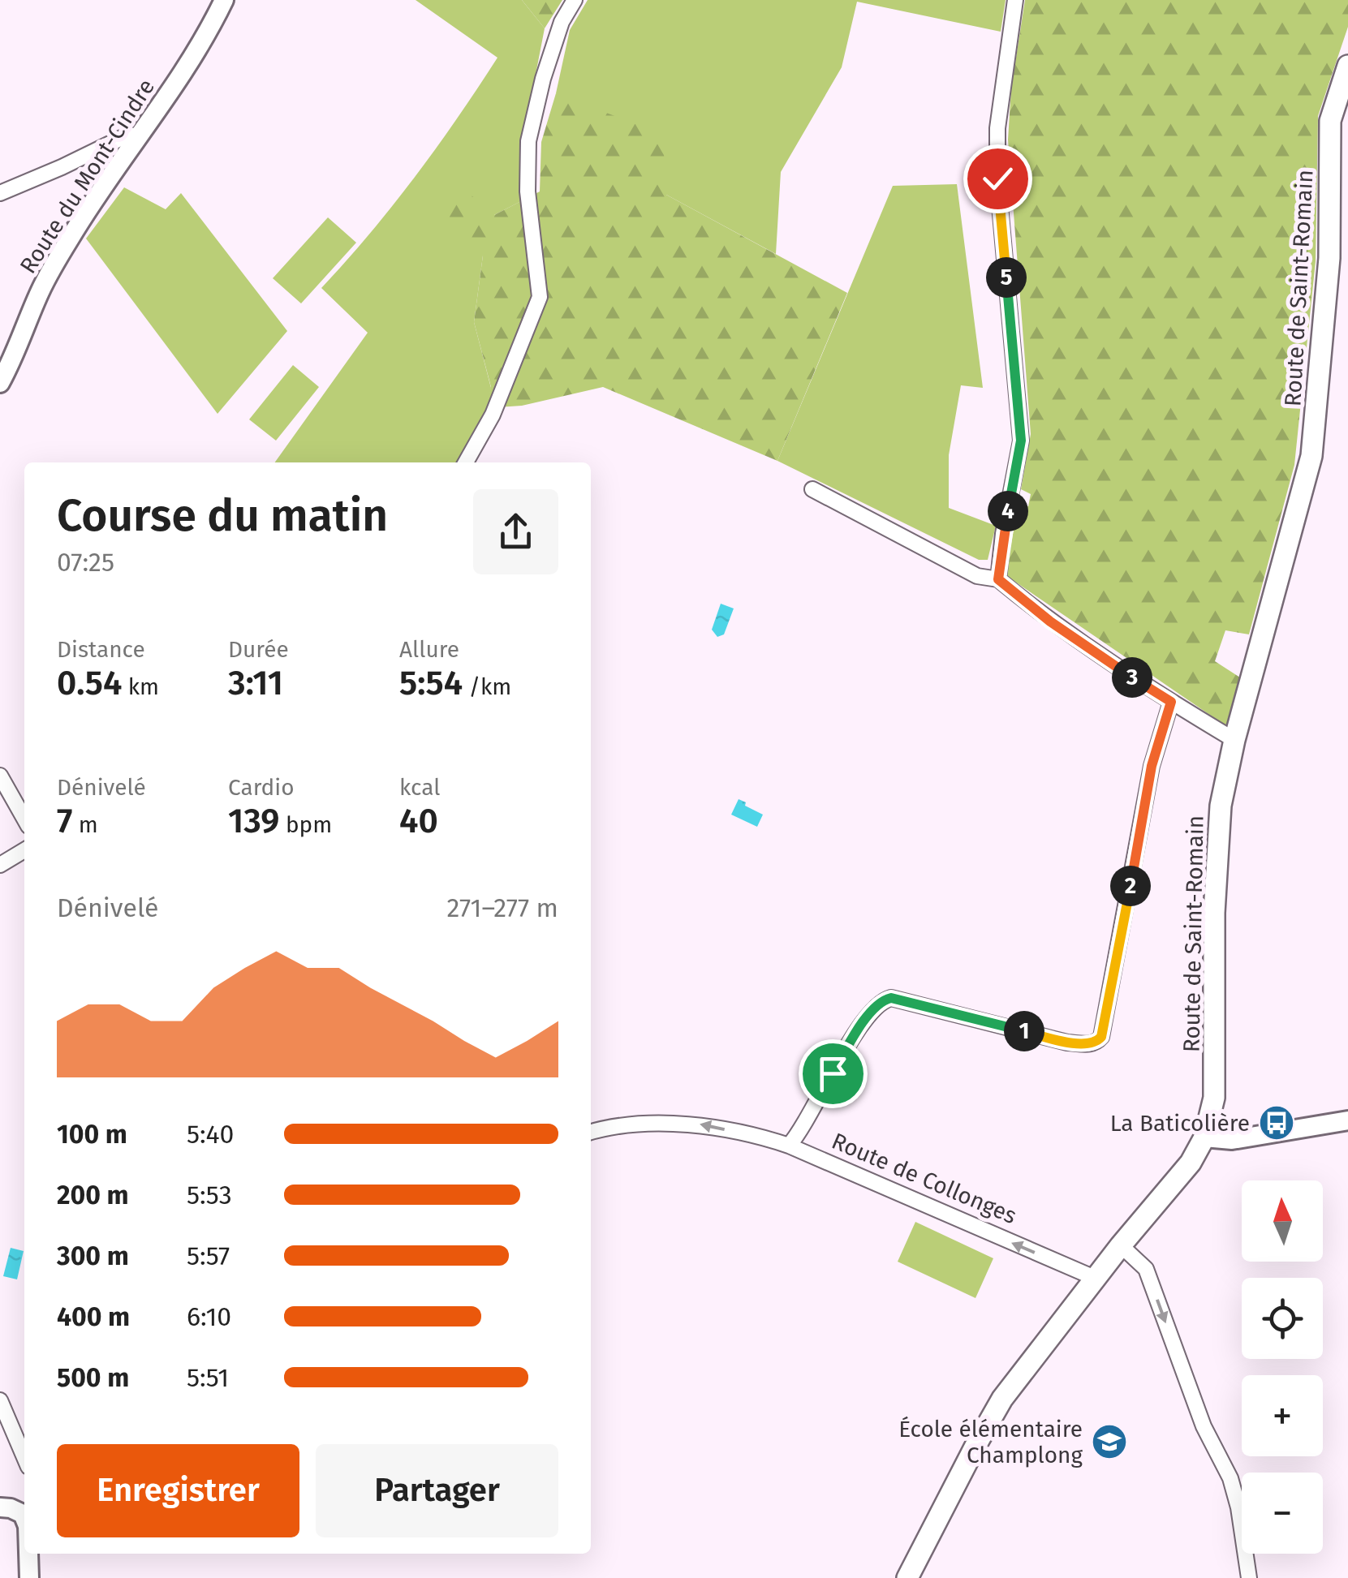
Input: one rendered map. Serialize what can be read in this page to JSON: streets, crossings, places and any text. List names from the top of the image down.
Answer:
{
  "streets": {
    "main road": ["Route de Saint-Romain"],
    "street": ["Route du Mont-Cindre", "Route de Collonges"]
  },
  "crossings": [
    ["Route de Saint-Romain", "Route de Collonges"]
  ],
  "one_way": ["Route de Collonges"],
  "places": {
    "bus stop": ["La Baticolière"],
    "school or university": ["École élémentaire Champlong"]
  },
  "north": "top",
  "page": {
    "pins": [
      "5",
      "4",
      "3",
      "2",
      "1"
    ],
    "heading": ["Course du matin", "07:25"],
    "stats": [
      ["Distance", "0.54 km"],
      ["Durée", "3:11"],
      ["Allure", "5:54 /km"],
      ["Dénivelé", "7 m"],
      ["Cardio", "139 bpm"],
      ["kcal", "40"]
    ],
    "chart": ["Dénivelé", "271–277 m"],
    "list": [
      {
        "name": "100 m",
        "note": "5:40"
      },
      {
        "name": "200 m",
        "note": "5:53"
      },
      {
        "name": "300 m",
        "note": "5:57"
      },
      {
        "name": "400 m",
        "note": "6:10"
      },
      {
        "name": "500 m",
        "note": "5:51"
      }
    ],
    "map_buttons": ["+", "−"],
    "buttons": ["Enregistrer", "Partager"]
  }
}
